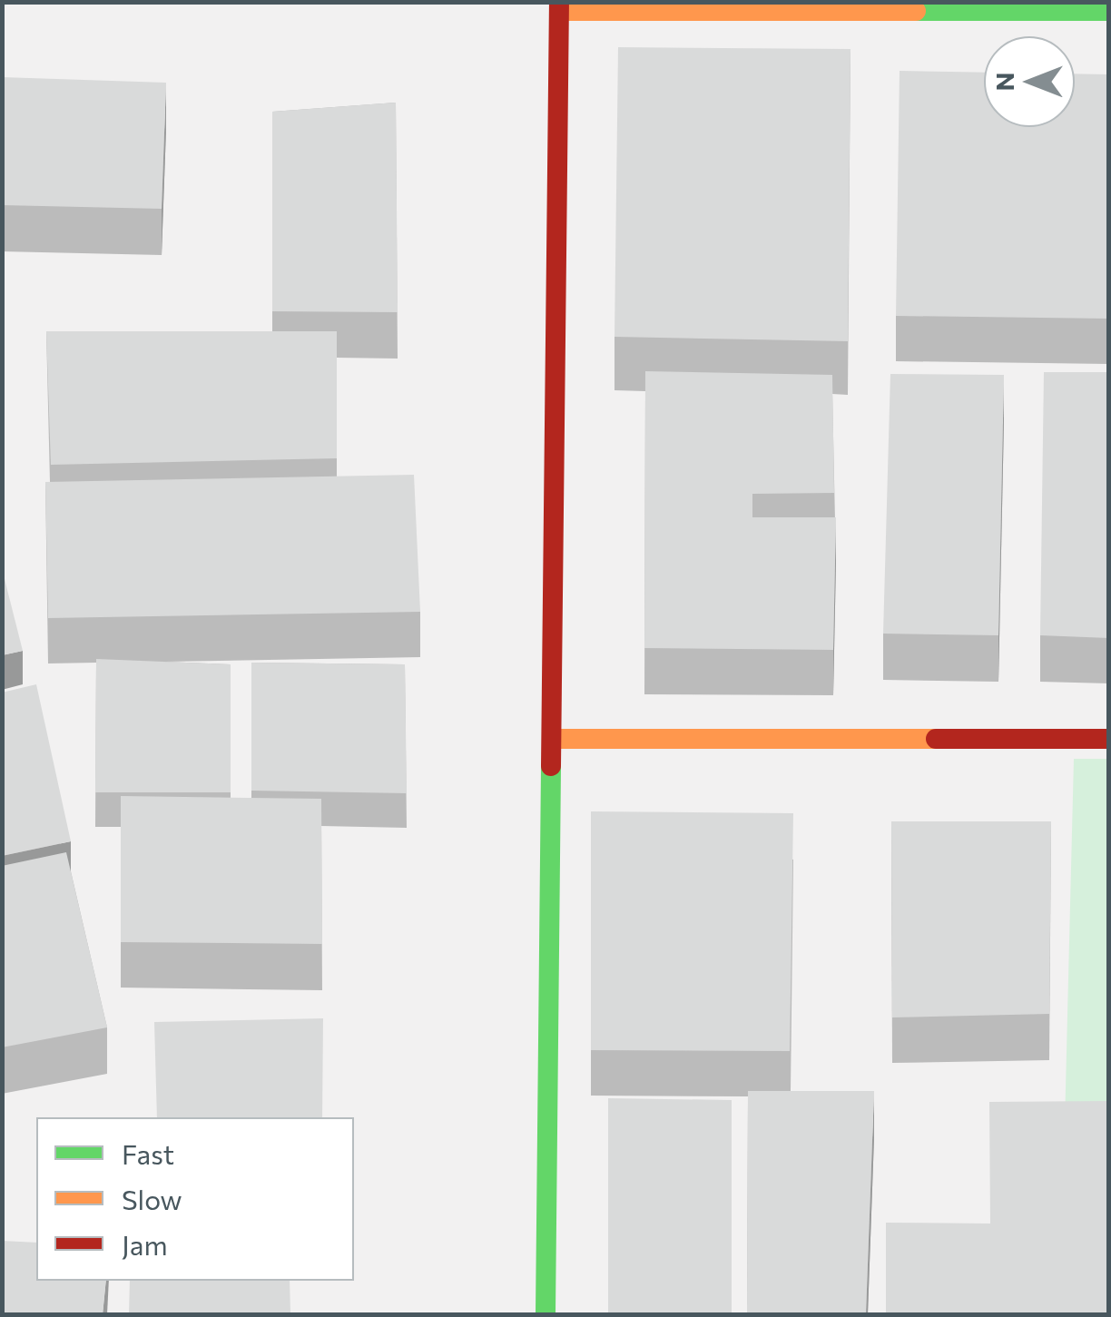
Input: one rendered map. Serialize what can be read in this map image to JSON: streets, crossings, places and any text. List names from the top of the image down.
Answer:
{
  "legend": ["Fast", "Slow", "Jam"],
  "north": "left"
}
